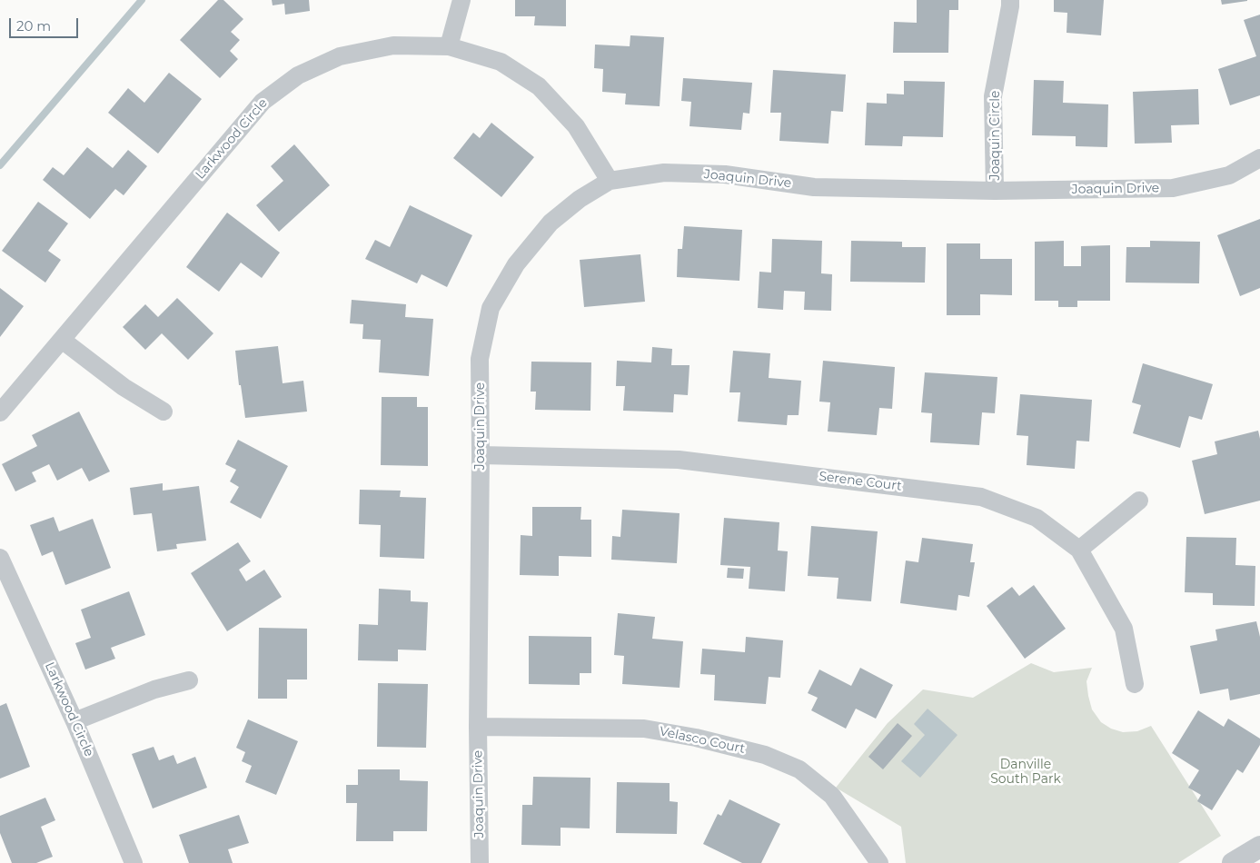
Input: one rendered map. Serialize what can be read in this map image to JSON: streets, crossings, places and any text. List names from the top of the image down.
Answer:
{
  "streets": {
    "street": [
      "Joaquin Circle",
      "Larkwood Circle",
      "Joaquin Drive",
      "Serene Court",
      "Velasco Court"
    ]
  },
  "crossings": [
    ["Joaquin Circle", "Joaquin Drive"],
    ["Larkwood Circle", "Joaquin Drive"],
    ["Joaquin Drive", "Serene Court"],
    ["Joaquin Drive", "Velasco Court"]
  ],
  "parks": ["Danville South Park"],
  "scale_bar": "20 m"
}
